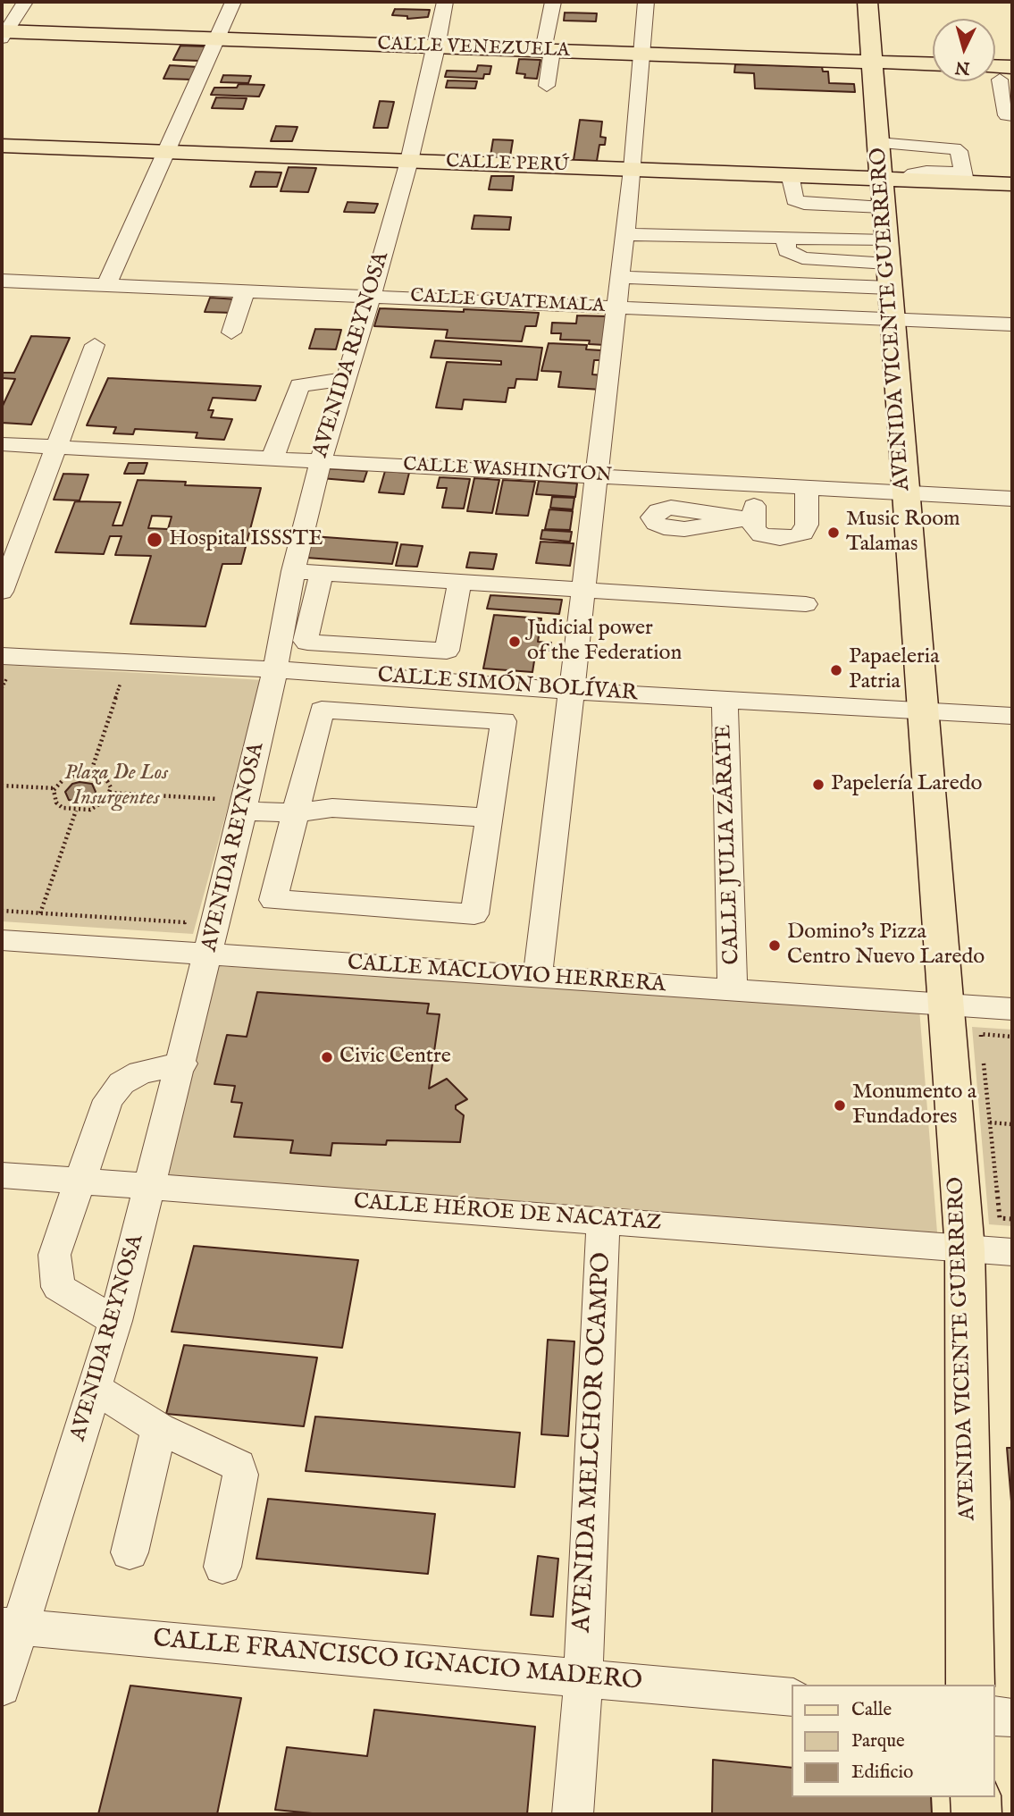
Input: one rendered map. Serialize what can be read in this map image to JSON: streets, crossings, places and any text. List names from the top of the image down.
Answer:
{
  "streets": {
    "main road": ["CALLE VENEZUELA", "CALLE PERÚ", "AVENIDA VICENTE GUERRERO"],
    "street": [
      "CALLE GUATEMALA",
      "AVENIDA REYNOSA",
      "CALLE WASHINGTON",
      "CALLE SIMÓN BOLÍVAR",
      "CALLE JULIA ZÁRATE",
      "CALLE MACLOVIO HERRERA",
      "CALLE HÉROE DE NACATAZ",
      "AVENIDA MELCHOR OCAMPO",
      "CALLE FRANCISCO IGNACIO MADERO"
    ]
  },
  "crossings": [
    ["CALLE VENEZUELA", "AVENIDA VICENTE GUERRERO"],
    ["CALLE VENEZUELA", "AVENIDA REYNOSA"],
    ["CALLE PERÚ", "AVENIDA VICENTE GUERRERO"],
    ["CALLE PERÚ", "AVENIDA REYNOSA"],
    ["CALLE GUATEMALA", "AVENIDA VICENTE GUERRERO"],
    ["CALLE GUATEMALA", "AVENIDA REYNOSA"],
    ["AVENIDA VICENTE GUERRERO", "CALLE WASHINGTON"],
    ["AVENIDA VICENTE GUERRERO", "CALLE SIMÓN BOLÍVAR"],
    ["AVENIDA VICENTE GUERRERO", "CALLE MACLOVIO HERRERA"],
    ["AVENIDA VICENTE GUERRERO", "CALLE HÉROE DE NACATAZ"],
    ["AVENIDA REYNOSA", "CALLE WASHINGTON"],
    ["AVENIDA REYNOSA", "CALLE SIMÓN BOLÍVAR"],
    ["AVENIDA REYNOSA", "CALLE MACLOVIO HERRERA"],
    ["AVENIDA REYNOSA", "CALLE HÉROE DE NACATAZ"],
    ["AVENIDA REYNOSA", "CALLE FRANCISCO IGNACIO MADERO"],
    ["CALLE SIMÓN BOLÍVAR", "CALLE JULIA ZÁRATE"],
    ["CALLE JULIA ZÁRATE", "CALLE MACLOVIO HERRERA"],
    ["CALLE HÉROE DE NACATAZ", "AVENIDA MELCHOR OCAMPO"],
    ["AVENIDA MELCHOR OCAMPO", "CALLE FRANCISCO IGNACIO MADERO"]
  ],
  "parks": ["Plaza De Los Insurgentes"],
  "places": [
    "Music Room Talamas",
    "Hospital ISSSTE",
    "Judicial power of the Federation",
    "Papaeleria Patria",
    "Papelería Laredo",
    "Domino's Pizza Centro Nuevo Laredo",
    "Civic Centre",
    "Monumento a Fundadores"
  ],
  "legend": ["Calle", "Parque", "Edificio"],
  "north": "bottom"
}
